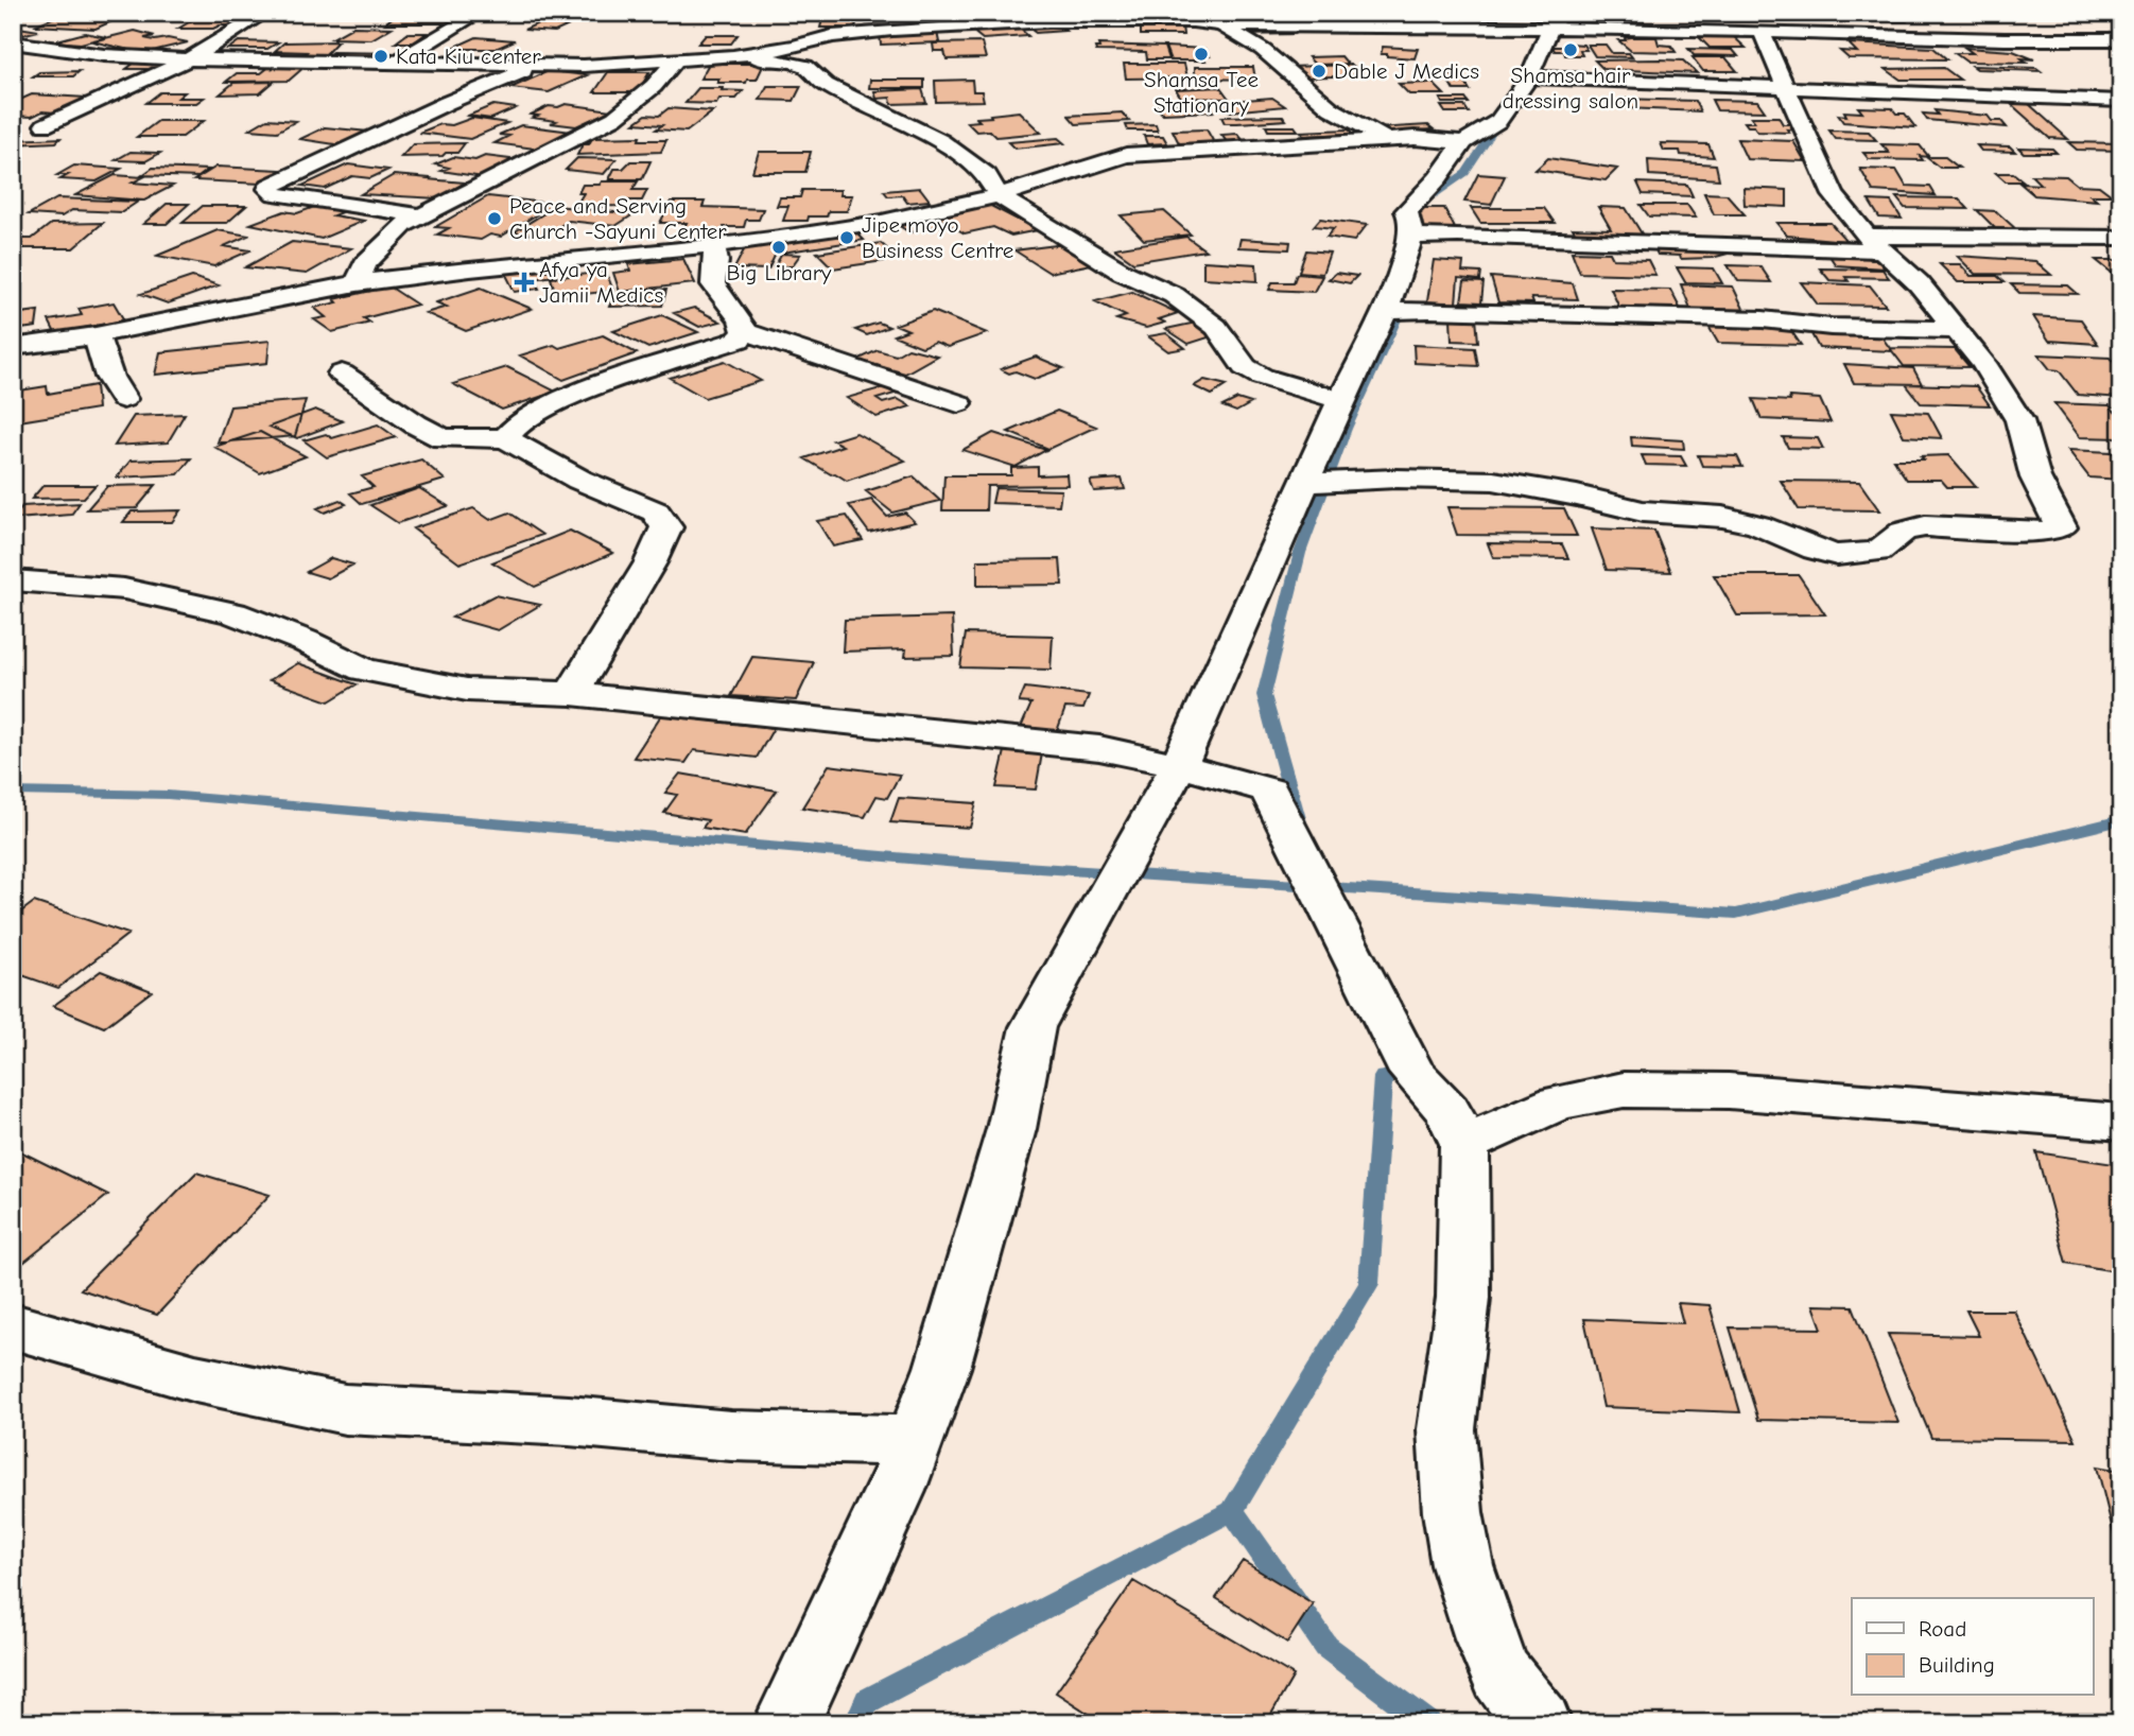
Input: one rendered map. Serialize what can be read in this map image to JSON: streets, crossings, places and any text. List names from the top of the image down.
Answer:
{
  "places": {
    "other": [
      "Shamsa hair dressing salon",
      "Shamsa Tee Stationary",
      "Kata Kiu center",
      "Dable J Medics",
      "Peace and Serving Church -Sayuni Center",
      "Jipe moyo Business Centre",
      "Big Library"
    ],
    "health": ["Afya ya Jamii Medics"]
  },
  "legend": ["Road", "Building"]
}
